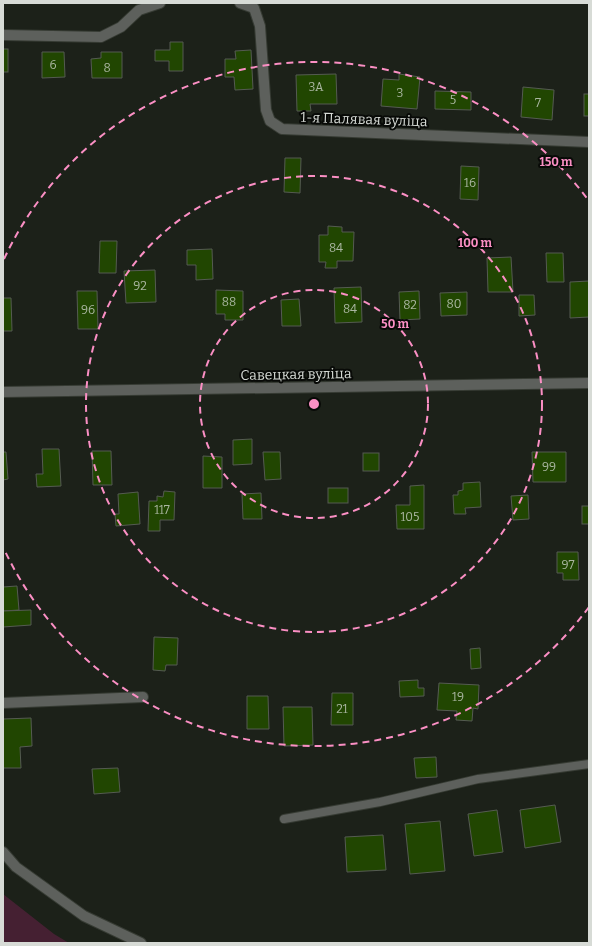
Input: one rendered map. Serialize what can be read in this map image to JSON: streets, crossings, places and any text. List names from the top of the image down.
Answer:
{
  "streets": {
    "street": ["1-я Палявая вуліца", "Савецкая вуліца"]
  },
  "house_numbers": [
    "6",
    "8",
    "3А",
    "3",
    "5",
    "7",
    "16",
    "84",
    "92",
    "88",
    "80",
    "82",
    "84",
    "96",
    "99",
    "117",
    "105",
    "97",
    "19",
    "21"
  ],
  "rings": ["150 m", "100 m", "50 m"]
}
